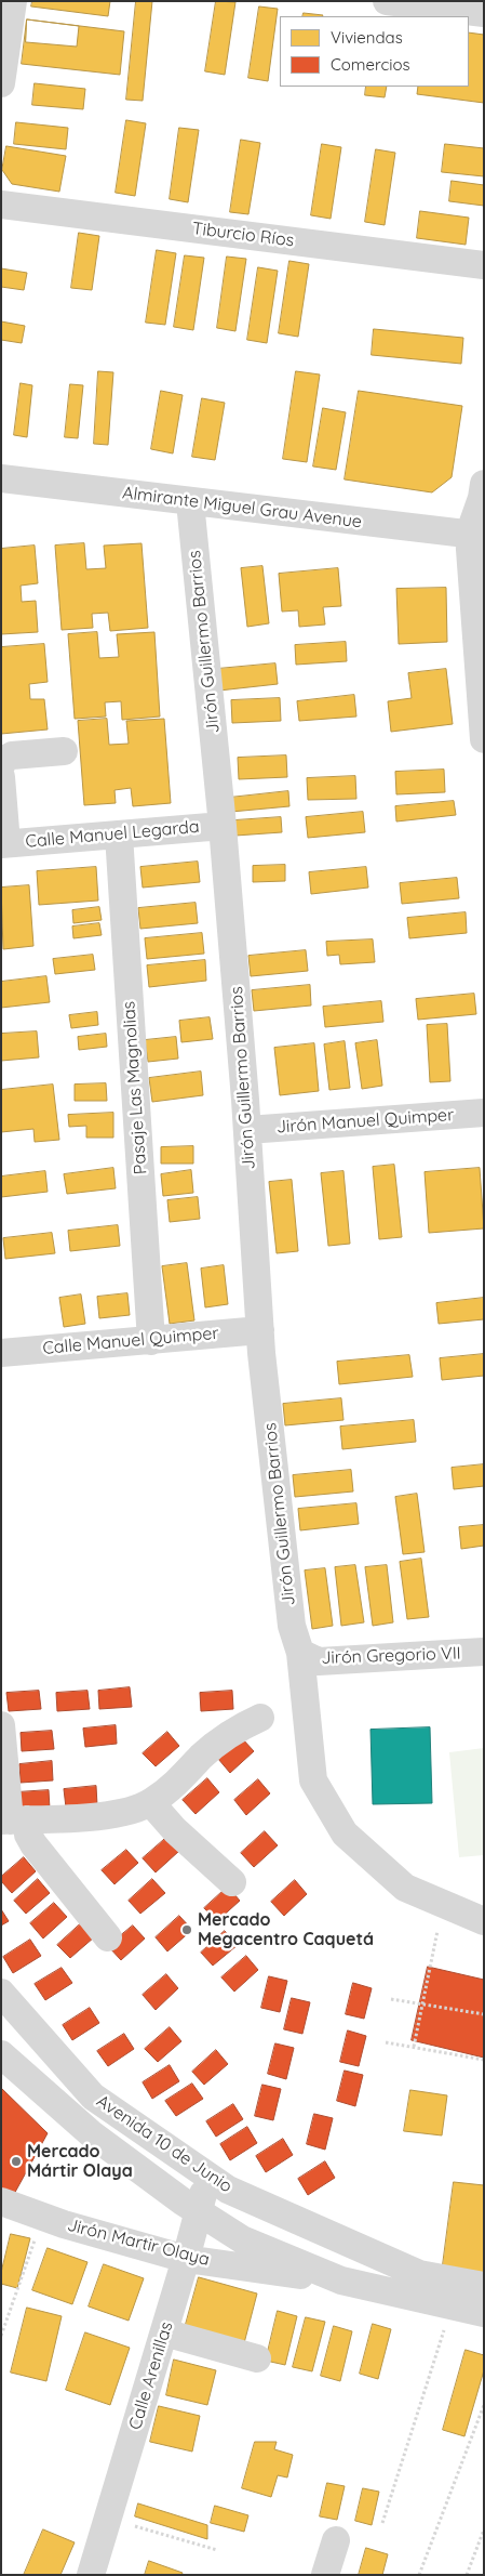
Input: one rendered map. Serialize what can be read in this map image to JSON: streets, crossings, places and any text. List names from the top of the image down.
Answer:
{
  "streets": {
    "street": [
      "Tiburcio Ríos",
      "Almirante Miguel Grau Avenue",
      "Jirón Guillermo Barrios",
      "Calle Manuel Legarda",
      "Pasaje Las Magnolias",
      "Jirón Manuel Quimper",
      "Calle Manuel Quimper",
      "Jirón Gregorio VII",
      "Avenida 10 de Junio",
      "Jirón Martir Olaya",
      "Calle Arenillas"
    ]
  },
  "crossings": [
    ["Almirante Miguel Grau Avenue", "Jirón Guillermo Barrios"],
    ["Jirón Guillermo Barrios", "Calle Manuel Legarda"],
    ["Jirón Guillermo Barrios", "Jirón Manuel Quimper"],
    ["Jirón Guillermo Barrios", "Calle Manuel Quimper"],
    ["Jirón Guillermo Barrios", "Jirón Gregorio VII"],
    ["Calle Manuel Legarda", "Pasaje Las Magnolias"],
    ["Pasaje Las Magnolias", "Calle Manuel Quimper"],
    ["Avenida 10 de Junio", "Jirón Martir Olaya"],
    ["Avenida 10 de Junio", "Calle Arenillas"],
    ["Jirón Martir Olaya", "Calle Arenillas"]
  ],
  "places": ["Mercado Megacentro Caquetá", "Mercado Mártir Olaya"],
  "legend": ["Viviendas", "Comercios"]
}
